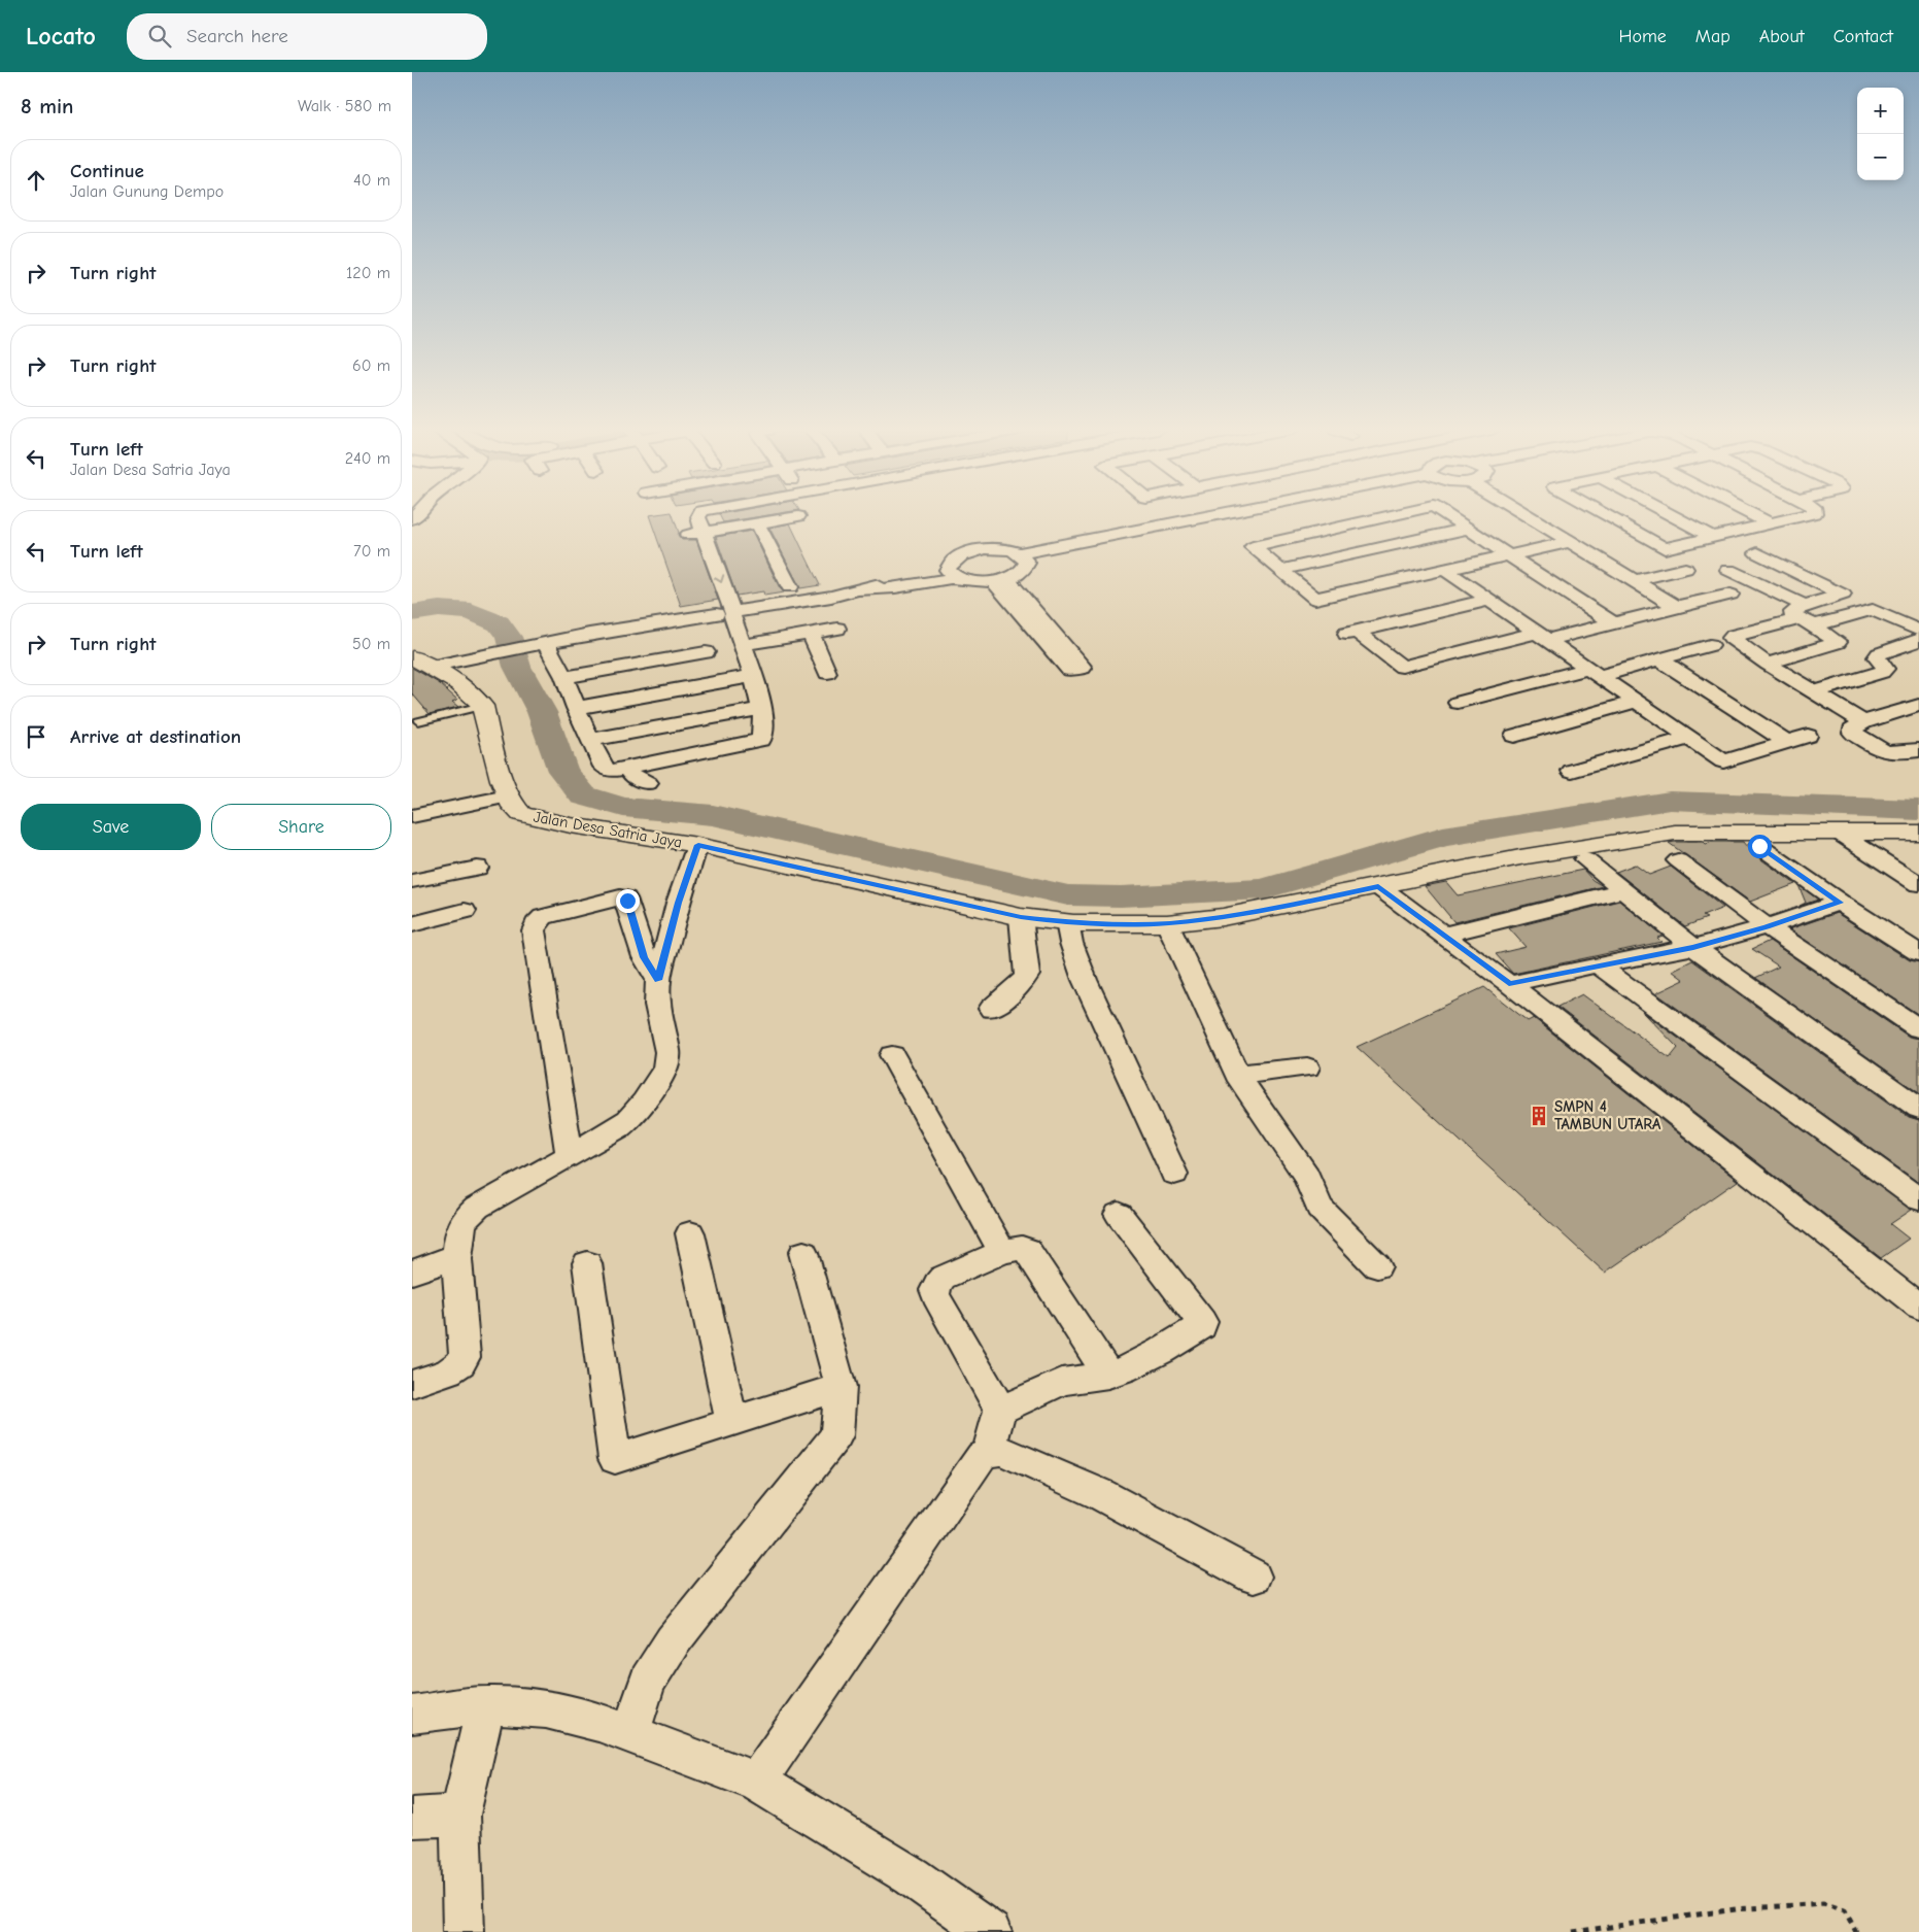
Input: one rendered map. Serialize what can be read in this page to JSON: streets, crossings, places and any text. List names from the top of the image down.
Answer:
{
  "streets": {
    "street": ["Jalan Desa Satria Jaya"]
  },
  "places": {
    "building": ["SMPN 4 TAMBUN UTARA"]
  },
  "page": {
    "header": "Locato",
    "search": "Search here",
    "nav": [
      "Home",
      "Map",
      "About",
      "Contact"
    ],
    "heading": ["8 min", "Walk · 580 m"],
    "map_buttons": ["+", "−"],
    "list": [
      ["Continue", "Jalan Gunung Dempo", "40 m"],
      ["Turn right", "120 m"],
      ["Turn right", "60 m"],
      ["Turn left", "Jalan Desa Satria Jaya", "240 m"],
      ["Turn left", "70 m"],
      ["Turn right", "50 m"],
      "Arrive at destination"
    ],
    "buttons": ["Save", "Share"]
  }
}
